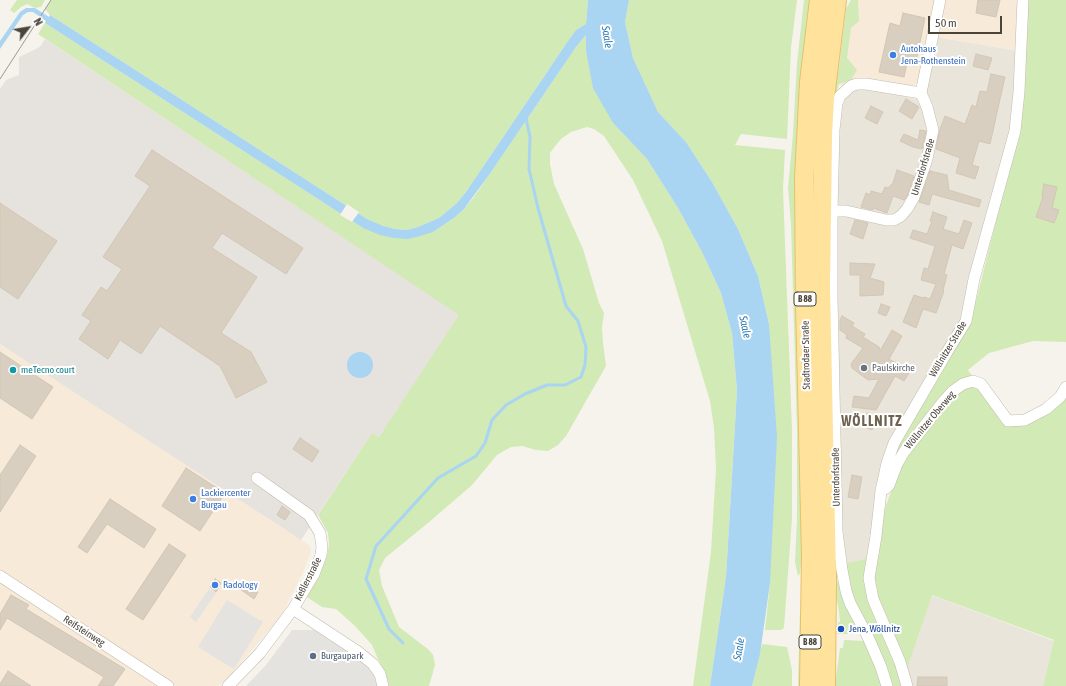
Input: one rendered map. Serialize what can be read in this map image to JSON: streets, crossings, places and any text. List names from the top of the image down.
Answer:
{
  "streets": {
    "main road": ["B 88", "Stadtrodaer Straße"],
    "street": [
      "Unterdorfstraße",
      "Wöllnitzer Straße",
      "Wöllnitzer Oberweg",
      "Keßlerstraße",
      "Reifsteinweg"
    ]
  },
  "crossings": [
    ["Wöllnitzer Straße", "Wöllnitzer Oberweg"]
  ],
  "districts": ["WÖLLNITZ"],
  "water": ["Saale"],
  "places": [
    "Autohaus Jena-Rothenstein",
    "Paulskirche",
    "meTecno court",
    "Lackiercenter Burgau",
    "Radology",
    "Jena, Wöllnitz",
    "Burgaupark"
  ],
  "scale_bar": "50 m",
  "north": "top right"
}
